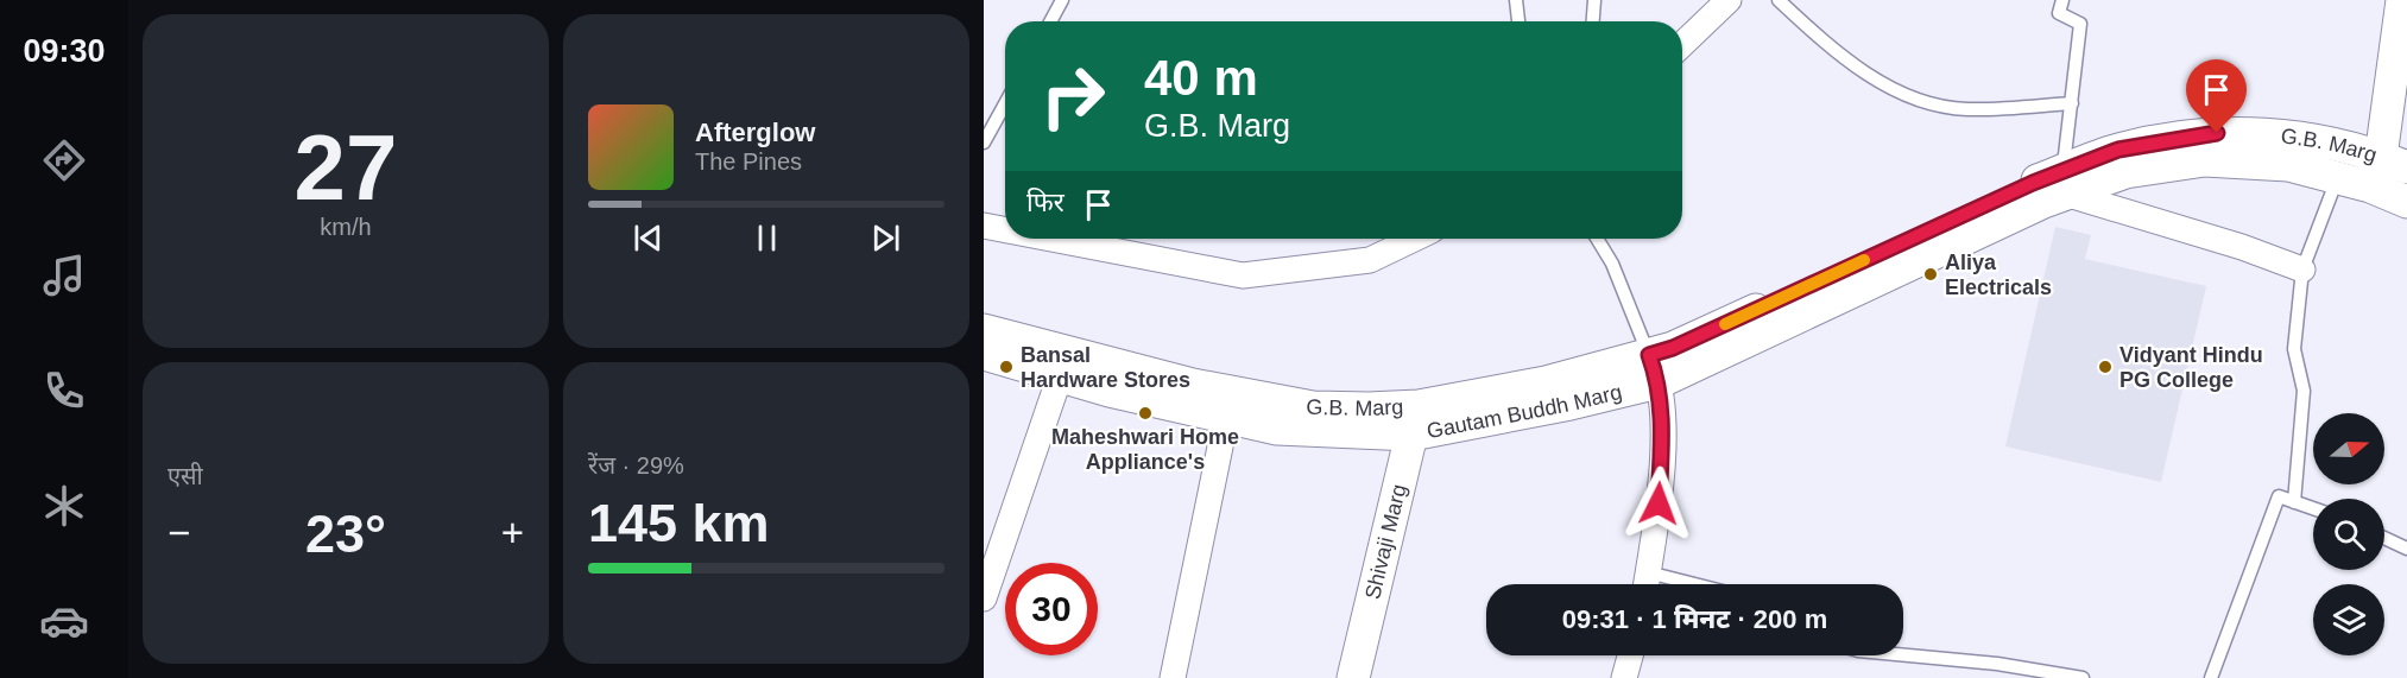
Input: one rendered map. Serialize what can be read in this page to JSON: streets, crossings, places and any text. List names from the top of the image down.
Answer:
{
  "streets": {
    "street": ["G.B. Marg", "Gautam Buddh Marg", "Shivaji Marg"]
  },
  "crossings": [
    ["G.B. Marg", "Gautam Buddh Marg"],
    ["G.B. Marg", "Shivaji Marg"],
    ["Gautam Buddh Marg", "Shivaji Marg"]
  ],
  "places": [
    "Aliya Electricals",
    "Bansal Hardware Stores",
    "Vidyant Hindu PG College",
    "Maheshwari Home Appliance's"
  ],
  "north": "right",
  "page": {
    "tabs": "09:30",
    "tile": [
      ["27", "km/h"],
      "एसी",
      ["रेंज · 29%", "145 km"]
    ],
    "turn": ["40 m", "G.B. Marg"],
    "song": ["Afterglow", "The Pines"],
    "then": "फिर",
    "heat": ["−", "23°", "+"],
    "limit": "30",
    "trip": "09:31 · 1 मिनट · 200 m"
  }
}
